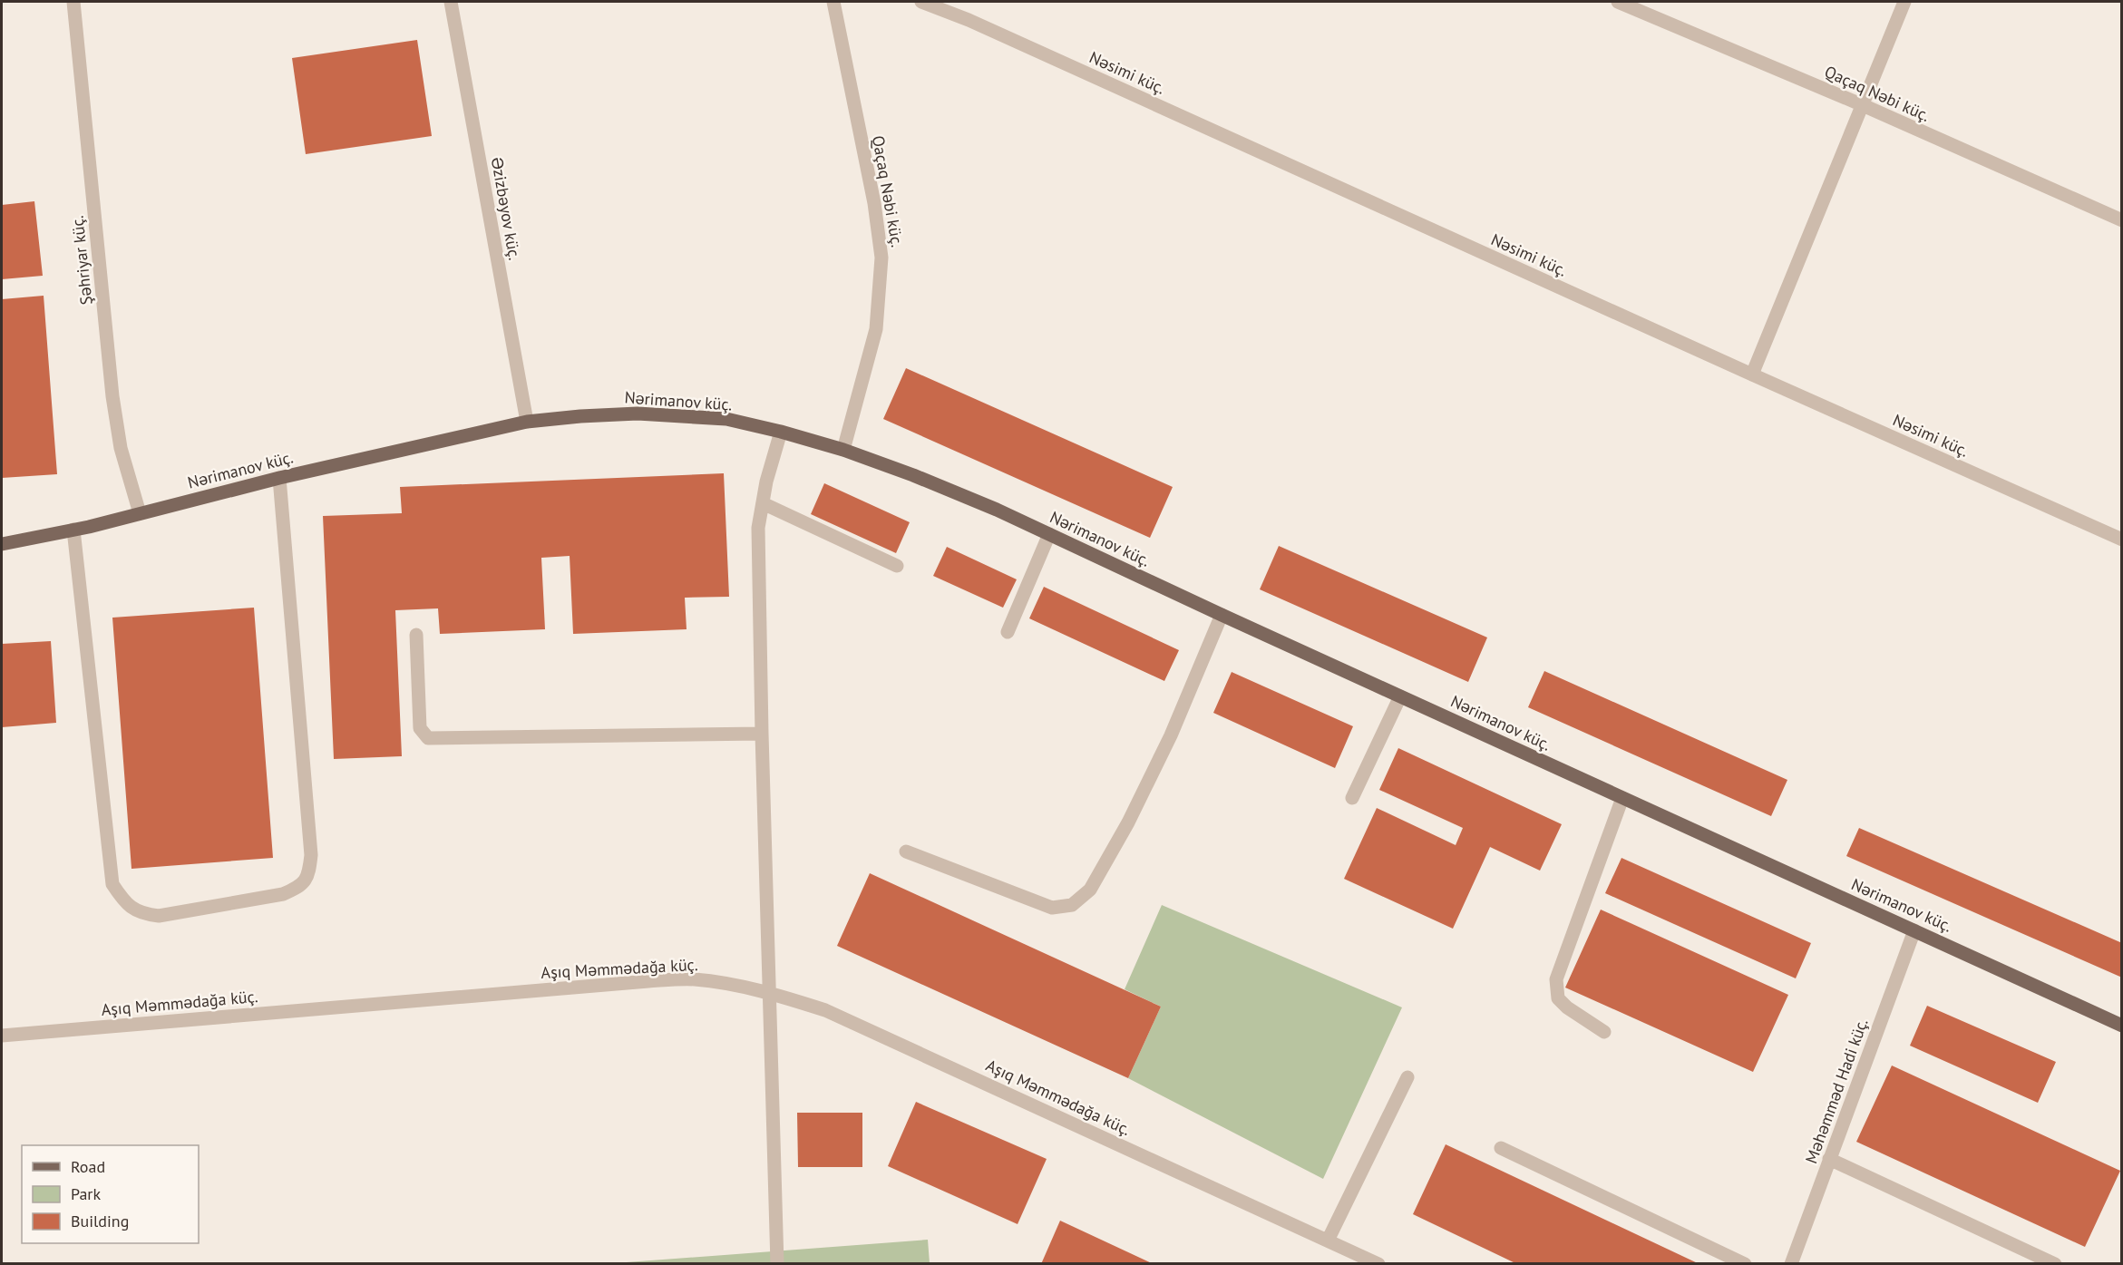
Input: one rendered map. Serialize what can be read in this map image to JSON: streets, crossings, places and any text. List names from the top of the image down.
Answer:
{
  "streets": {
    "main road": ["Nərimanov küç."],
    "street": [
      "Nəsimi küç.",
      "Qaçaq Nəbi küç.",
      "Əzizbəyov küç.",
      "Şəhriyar küç.",
      "Aşıq Məmmədağa küç.",
      "Məhəmməd Hadi küç."
    ]
  },
  "crossings": [
    ["Qaçaq Nəbi küç.", "Nərimanov küç."],
    ["Əzizbəyov küç.", "Nərimanov küç."],
    ["Şəhriyar küç.", "Nərimanov küç."],
    ["Nərimanov küç.", "Məhəmməd Hadi küç."]
  ],
  "legend": ["Road", "Park", "Building"]
}
